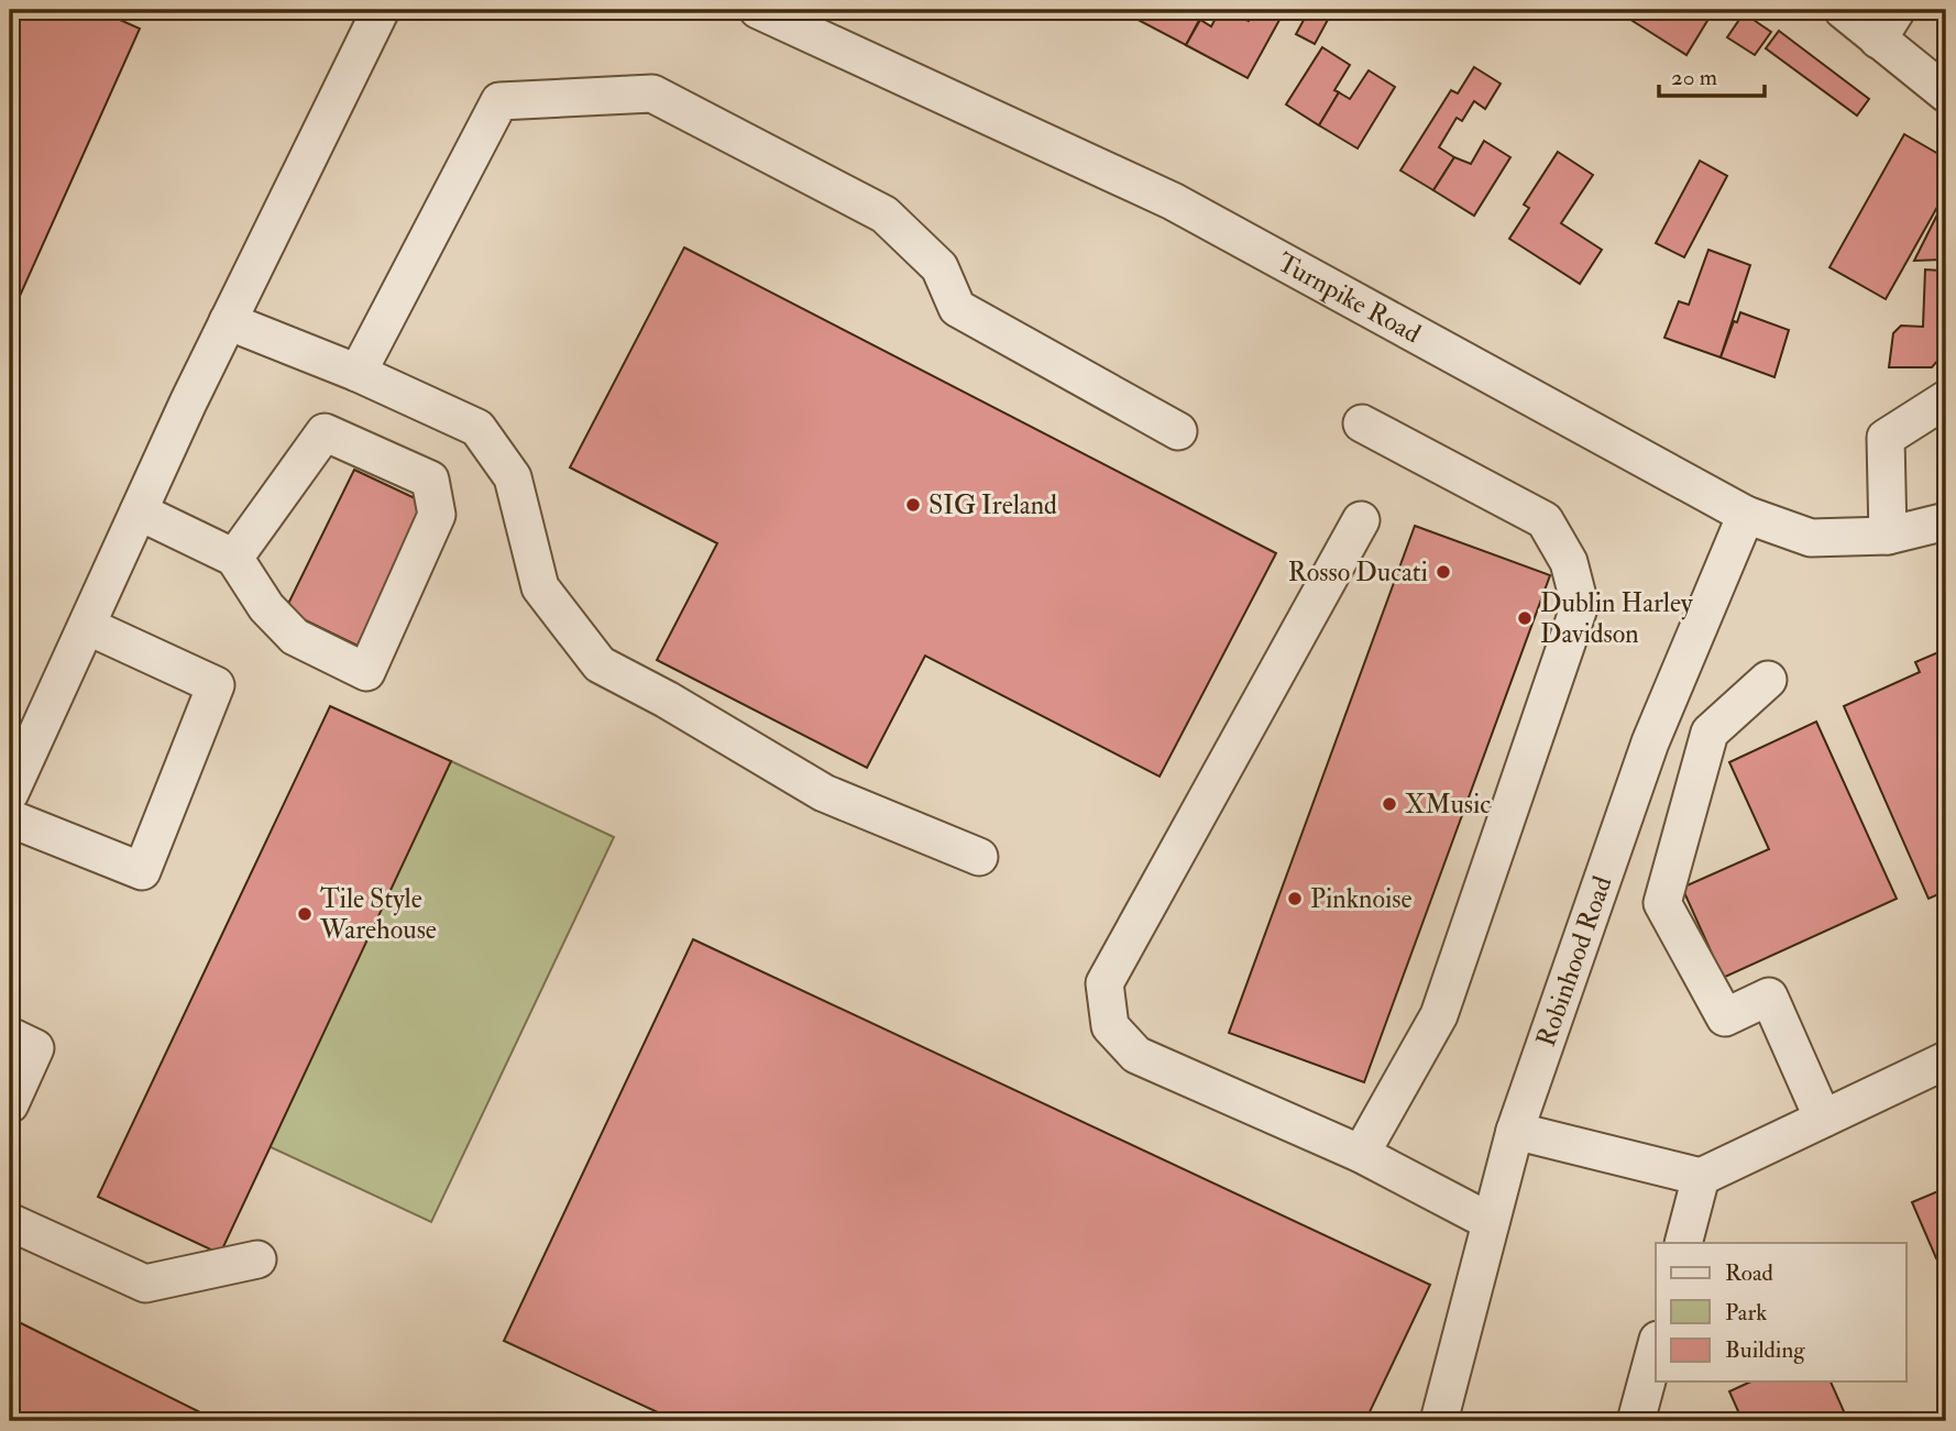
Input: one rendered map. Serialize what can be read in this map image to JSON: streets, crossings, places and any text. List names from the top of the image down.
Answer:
{
  "streets": {
    "street": ["Turnpike Road", "Robinhood Road"]
  },
  "crossings": [
    ["Turnpike Road", "Robinhood Road"]
  ],
  "places": [
    "SIG Ireland",
    "Rosso Ducati",
    "Dublin Harley Davidson",
    "XMusic",
    "Pinknoise",
    "Tile Style Warehouse"
  ],
  "legend": ["Road", "Park", "Building"],
  "scale_bar": "20 m"
}
